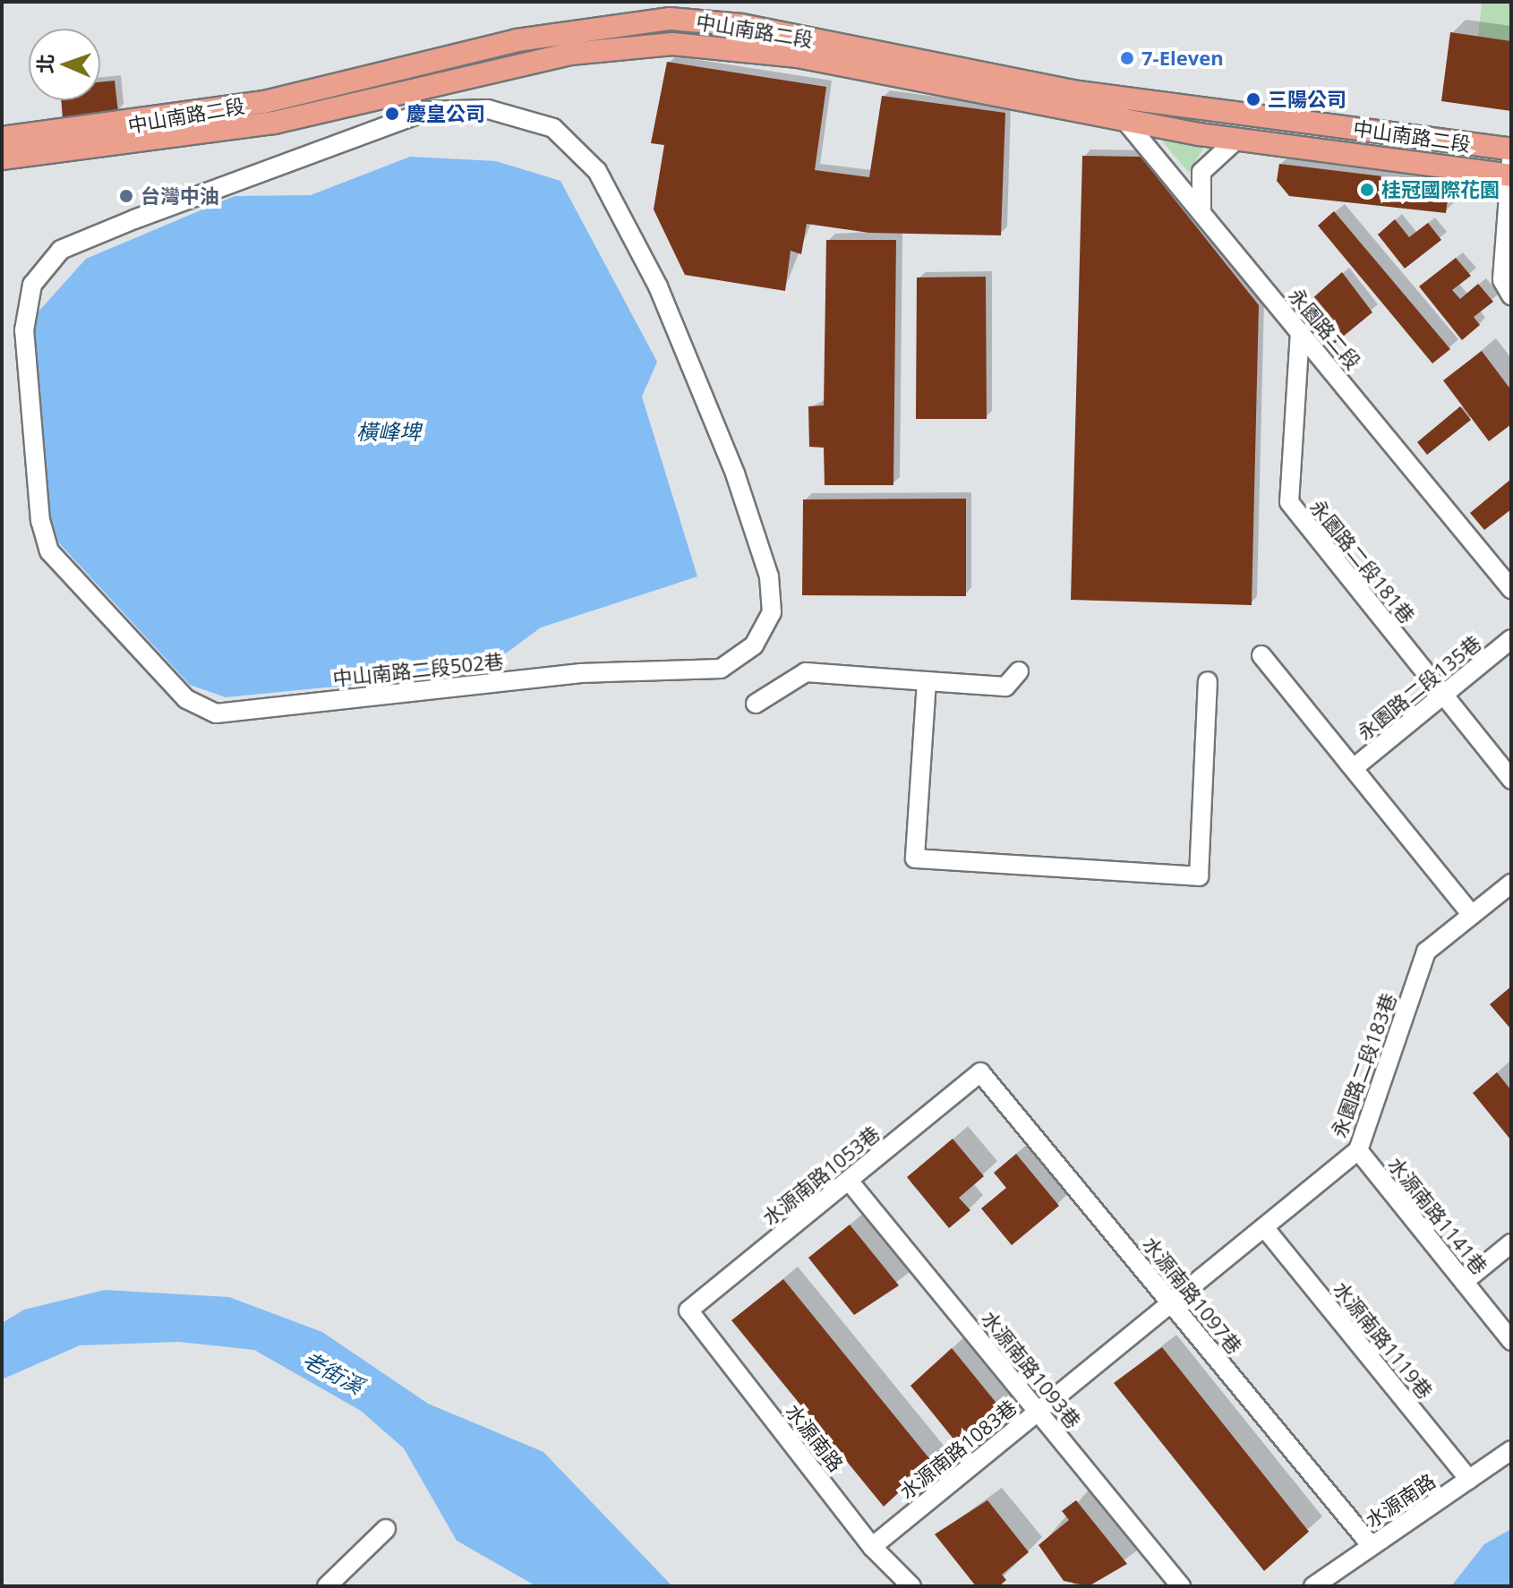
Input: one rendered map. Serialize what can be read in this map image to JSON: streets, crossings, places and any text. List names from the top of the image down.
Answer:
{
  "streets": {
    "main road": ["中山南路二段"],
    "street": [
      "永園路二段",
      "永園路二段181巷",
      "中山南路二段502巷",
      "永園路二段135巷",
      "永園路二段183巷",
      "水源南路1053巷",
      "水源南路1141巷",
      "水源南路1097巷",
      "水源南路1119巷",
      "水源南路1093巷",
      "水源南路",
      "水源南路1083巷"
    ]
  },
  "crossings": [
    ["中山南路二段", "永園路二段"],
    ["永園路二段", "永園路二段181巷"],
    ["永園路二段181巷", "永園路二段135巷"],
    ["永園路二段183巷", "水源南路1141巷"],
    ["永園路二段183巷", "水源南路1097巷"],
    ["永園路二段183巷", "水源南路1119巷"],
    ["永園路二段183巷", "水源南路1083巷"],
    ["水源南路1053巷", "水源南路1097巷"],
    ["水源南路1053巷", "水源南路1093巷"],
    ["水源南路1053巷", "水源南路"],
    ["水源南路1097巷", "水源南路"],
    ["水源南路1097巷", "水源南路1083巷"],
    ["水源南路1119巷", "水源南路"],
    ["水源南路1093巷", "水源南路1083巷"],
    ["水源南路", "水源南路1083巷"]
  ],
  "water": ["橫峰埤", "老街溪"],
  "places": [
    "7-Eleven",
    "三陽公司",
    "慶皇公司",
    "桂冠國際花園",
    "台灣中油"
  ],
  "north": "left"
}
